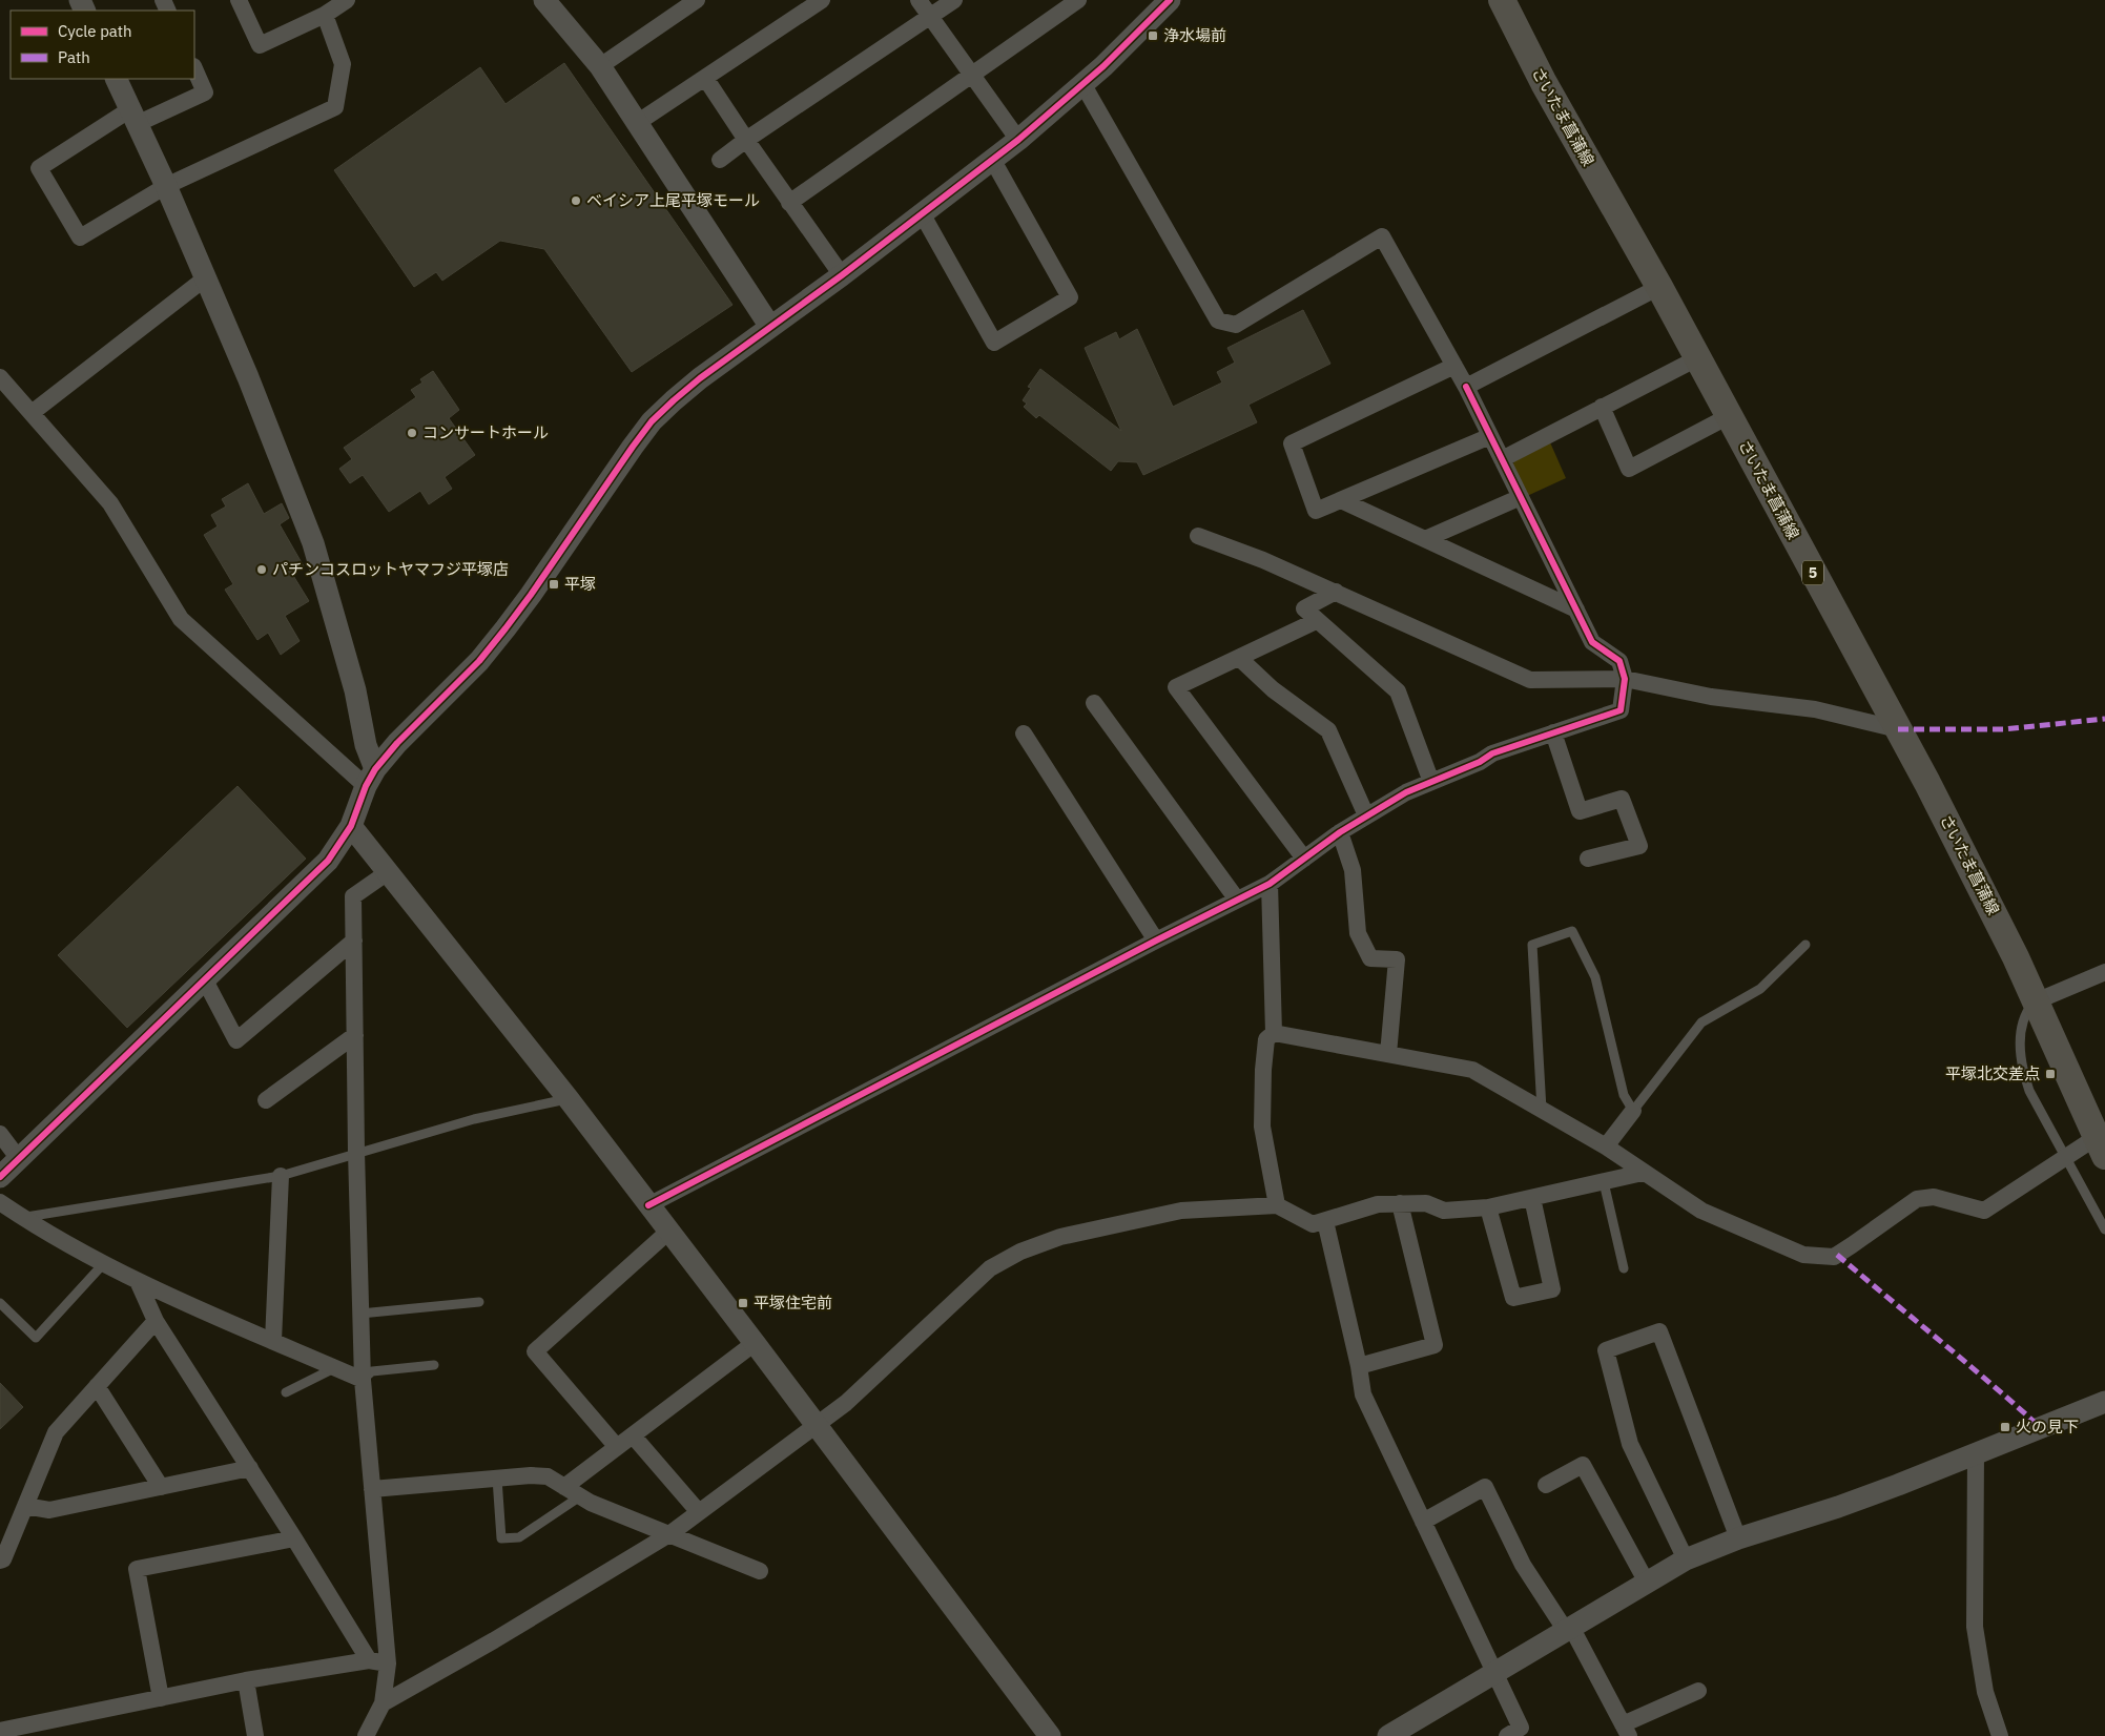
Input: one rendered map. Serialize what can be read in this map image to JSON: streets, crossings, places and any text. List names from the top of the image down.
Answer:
{
  "streets": {
    "main road": ["さいたま菖蒲線", "5"]
  },
  "places": {
    "transit": [
      "浄水場前",
      "平塚",
      "平塚北交差点",
      "平塚住宅前",
      "火の見下"
    ],
    "other": ["ベイシア上尾平塚モール", "コンサートホール", "パチンコスロットヤマフジ平塚店"]
  },
  "legend": ["Cycle path", "Path"]
}
